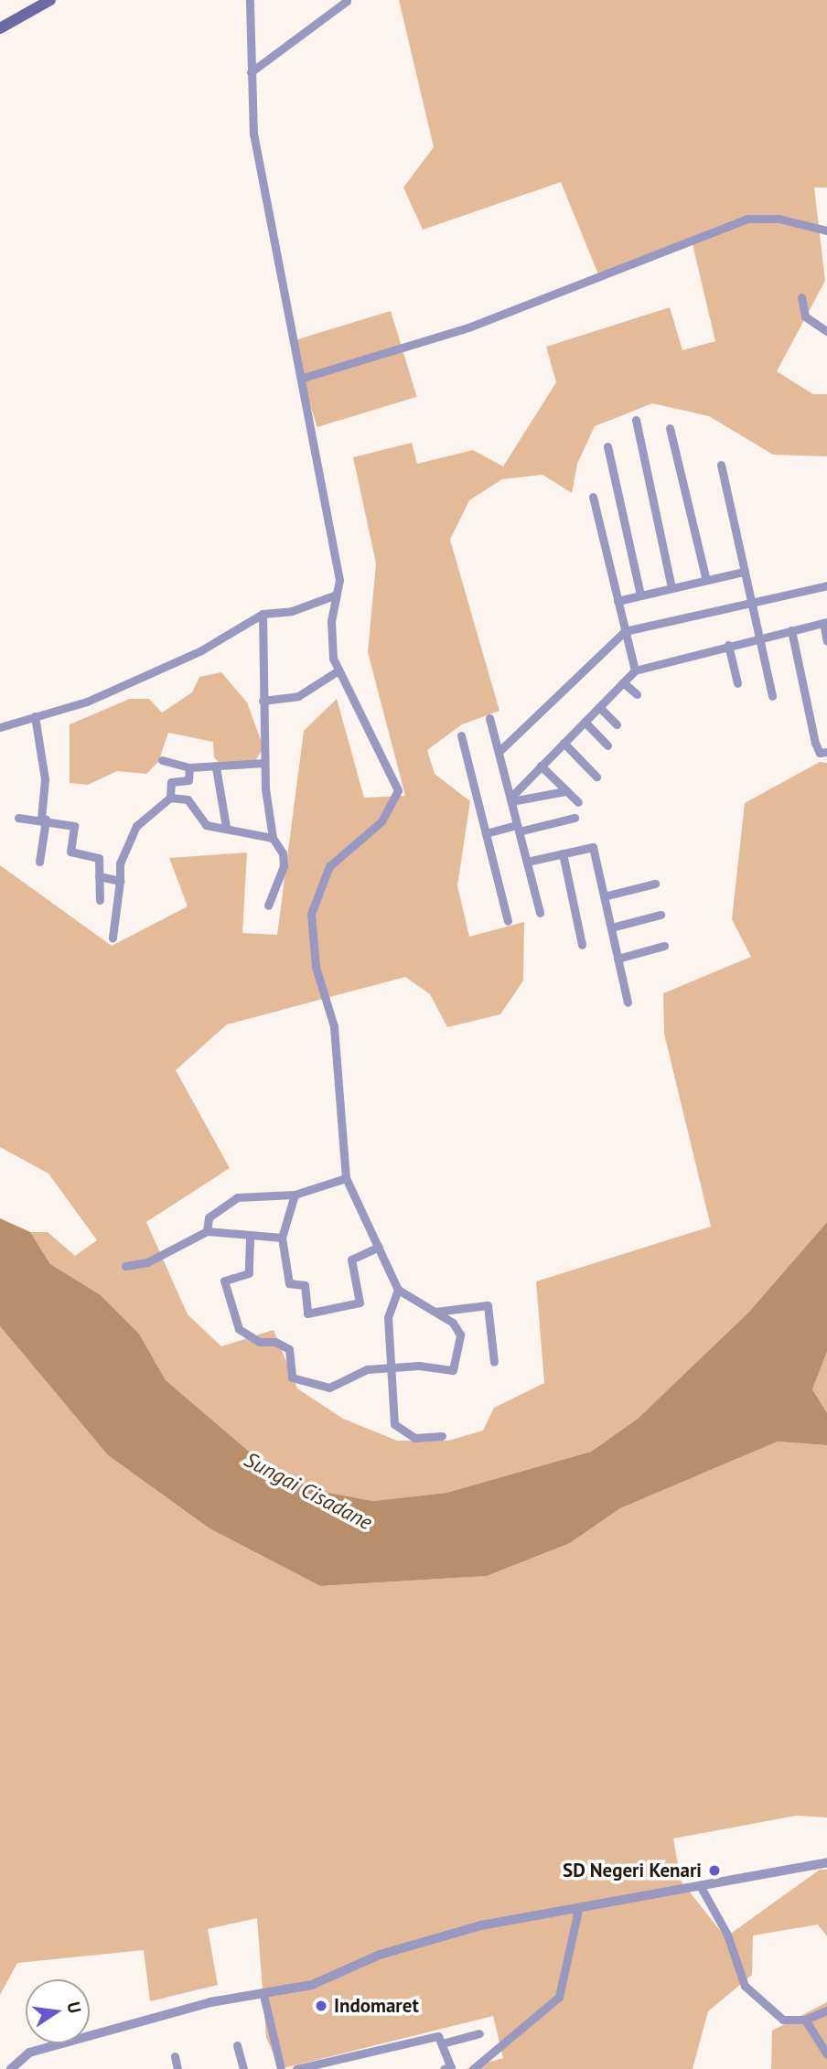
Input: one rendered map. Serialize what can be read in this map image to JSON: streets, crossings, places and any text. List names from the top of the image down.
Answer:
{
  "water": ["Sungai Cisadane"],
  "places": ["SD Negeri Kenari", "Indomaret"],
  "north": "right"
}
